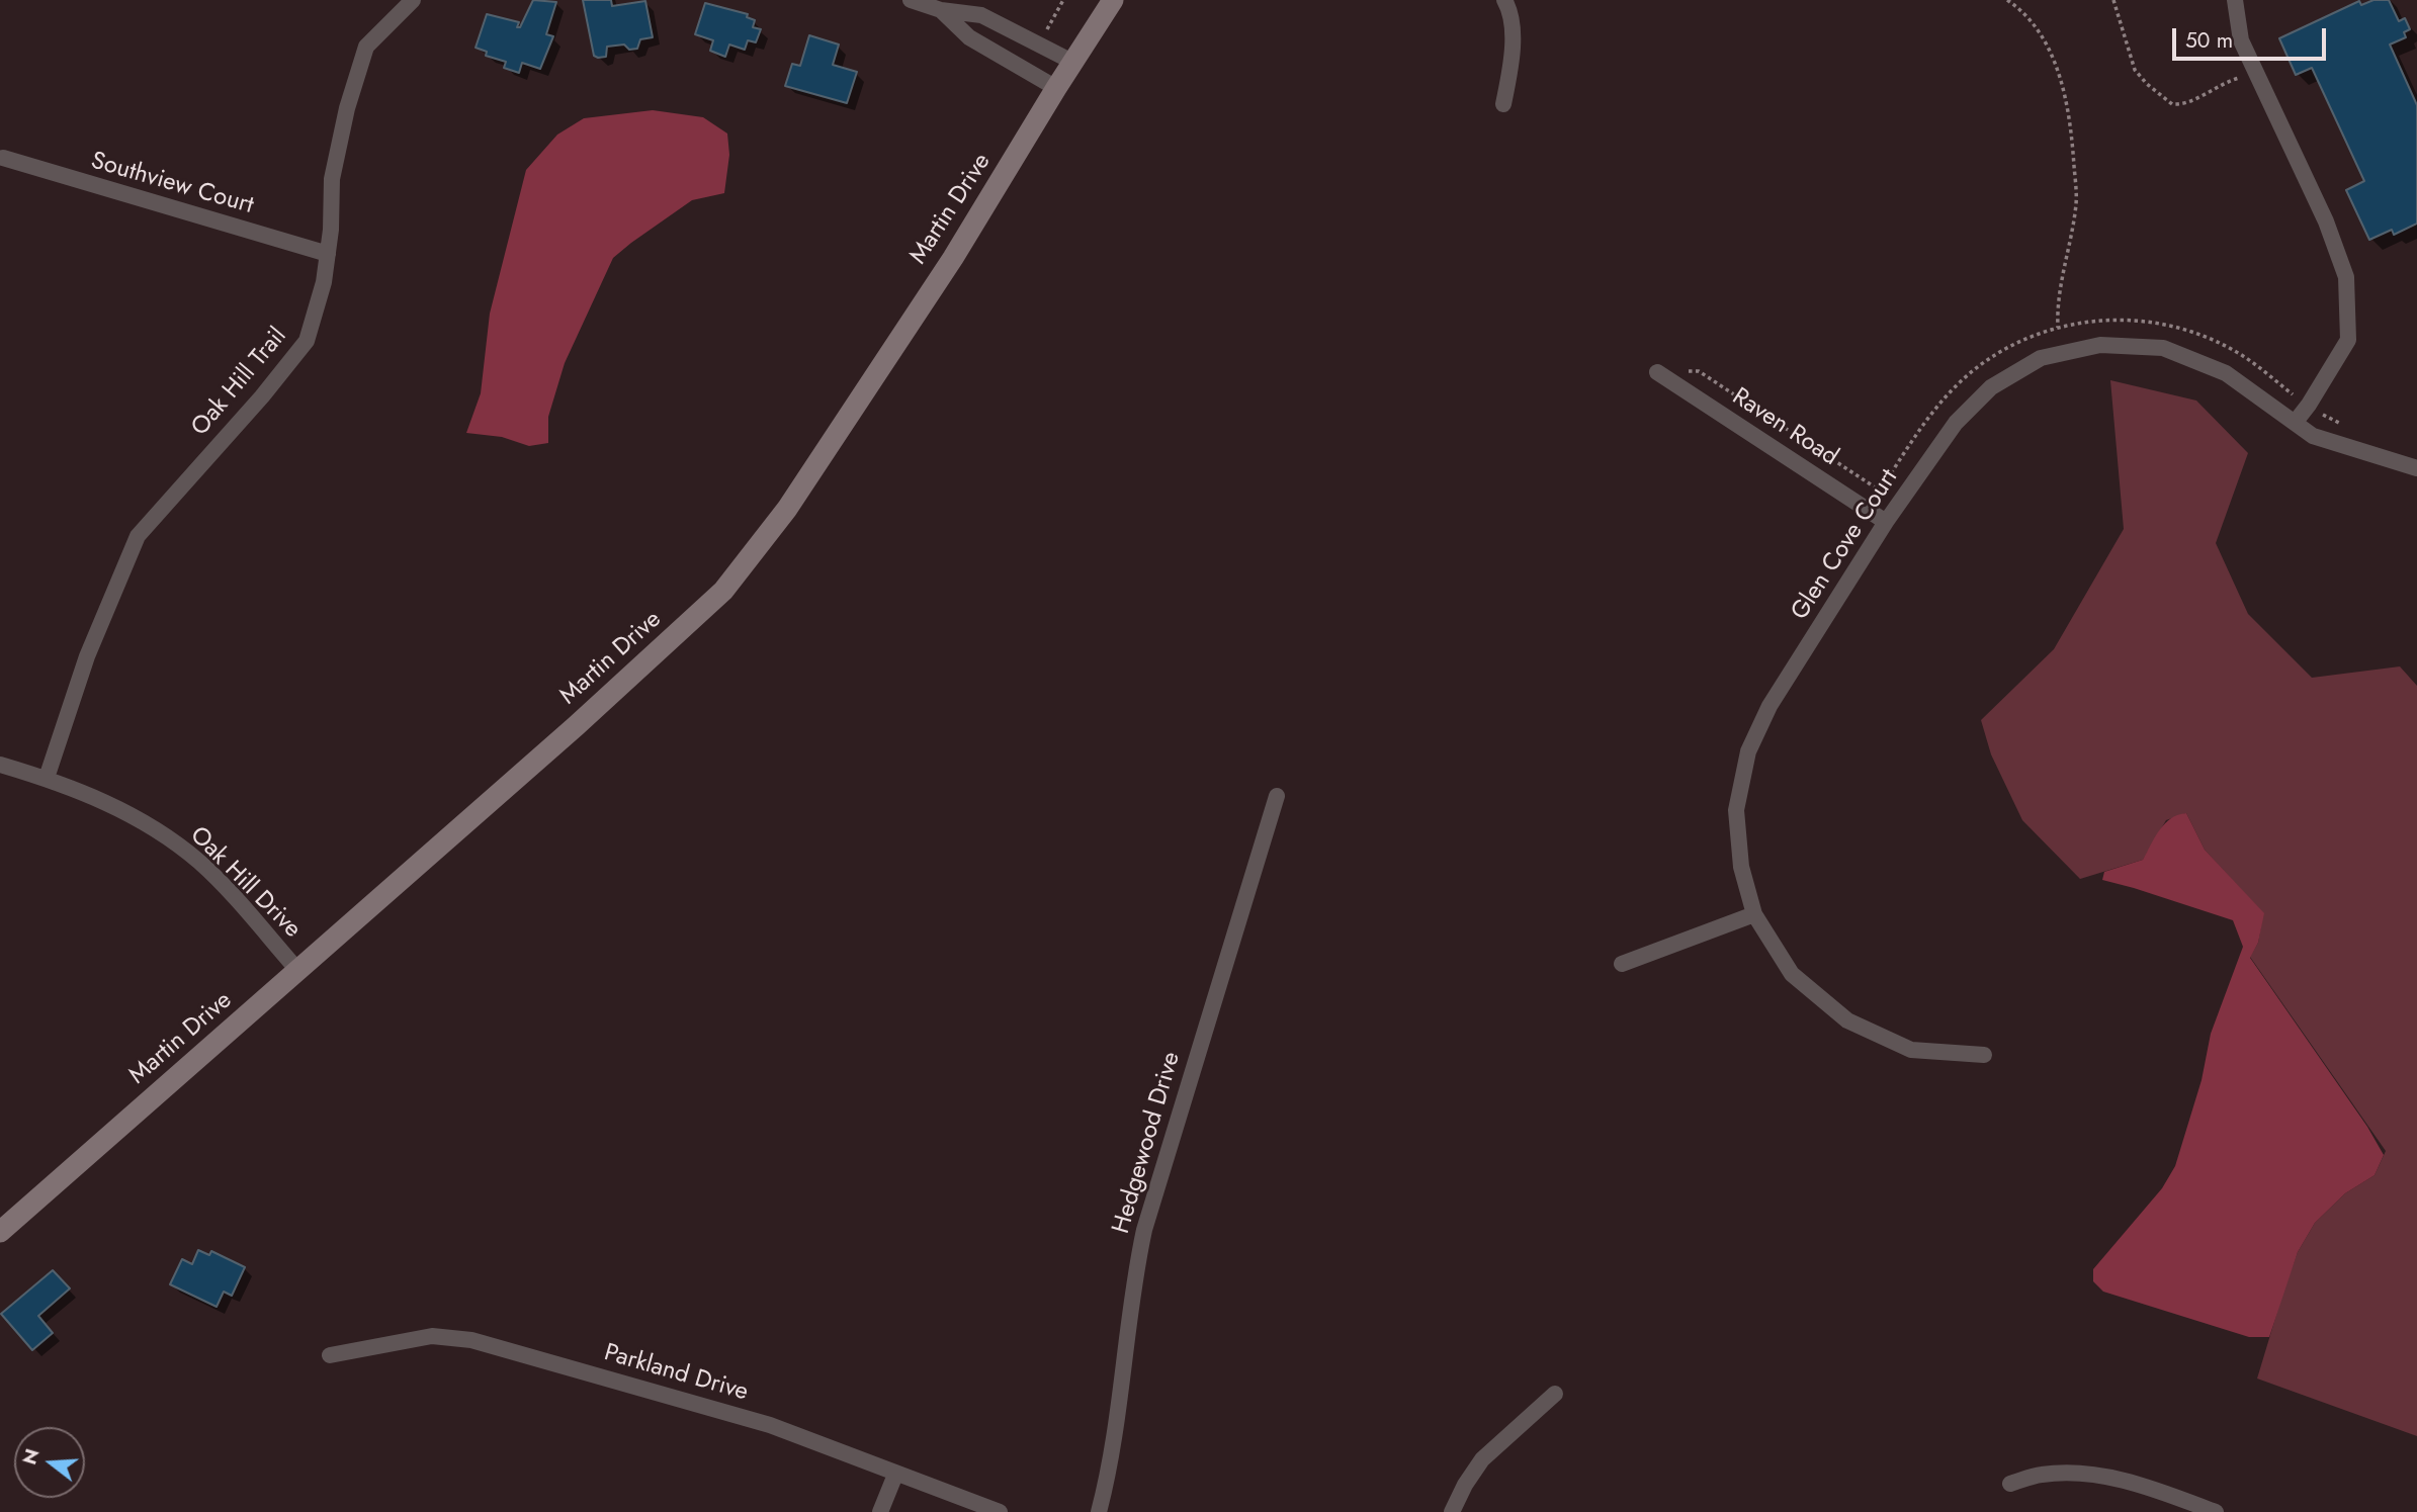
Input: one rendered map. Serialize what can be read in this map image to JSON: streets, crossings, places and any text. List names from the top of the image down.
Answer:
{
  "streets": {
    "street": [
      "Southview Court",
      "Martin Drive",
      "Oak Hill Trail",
      "Raven Road",
      "Glen Cove Court",
      "Oak Hill Drive",
      "Hedgewood Drive",
      "Parkland Drive"
    ]
  },
  "crossings": [
    ["Southview Court", "Oak Hill Trail"],
    ["Martin Drive", "Oak Hill Drive"],
    ["Oak Hill Trail", "Oak Hill Drive"],
    ["Raven Road", "Glen Cove Court"]
  ],
  "scale_bar": "50 m",
  "north": "left"
}
